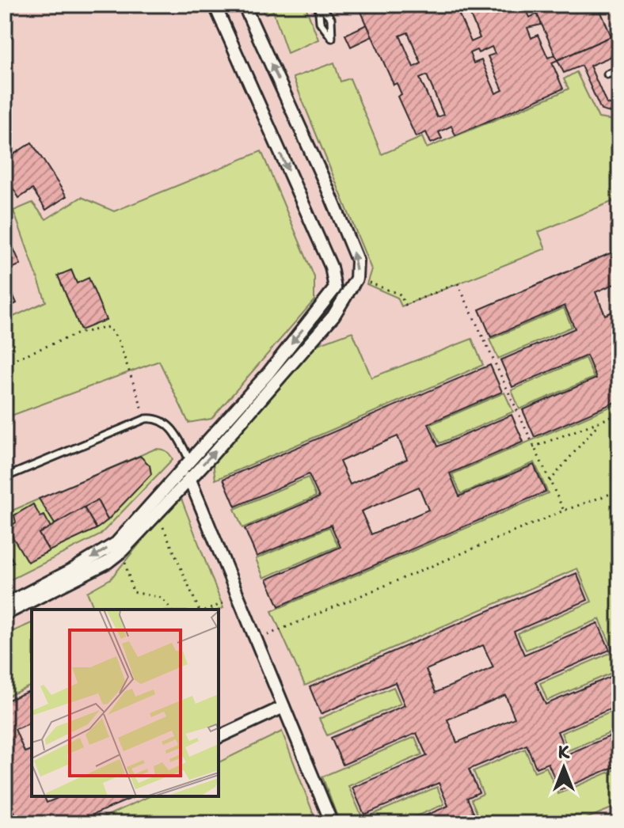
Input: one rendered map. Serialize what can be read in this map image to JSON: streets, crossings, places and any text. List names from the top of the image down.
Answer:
{
  "north": "top"
}
